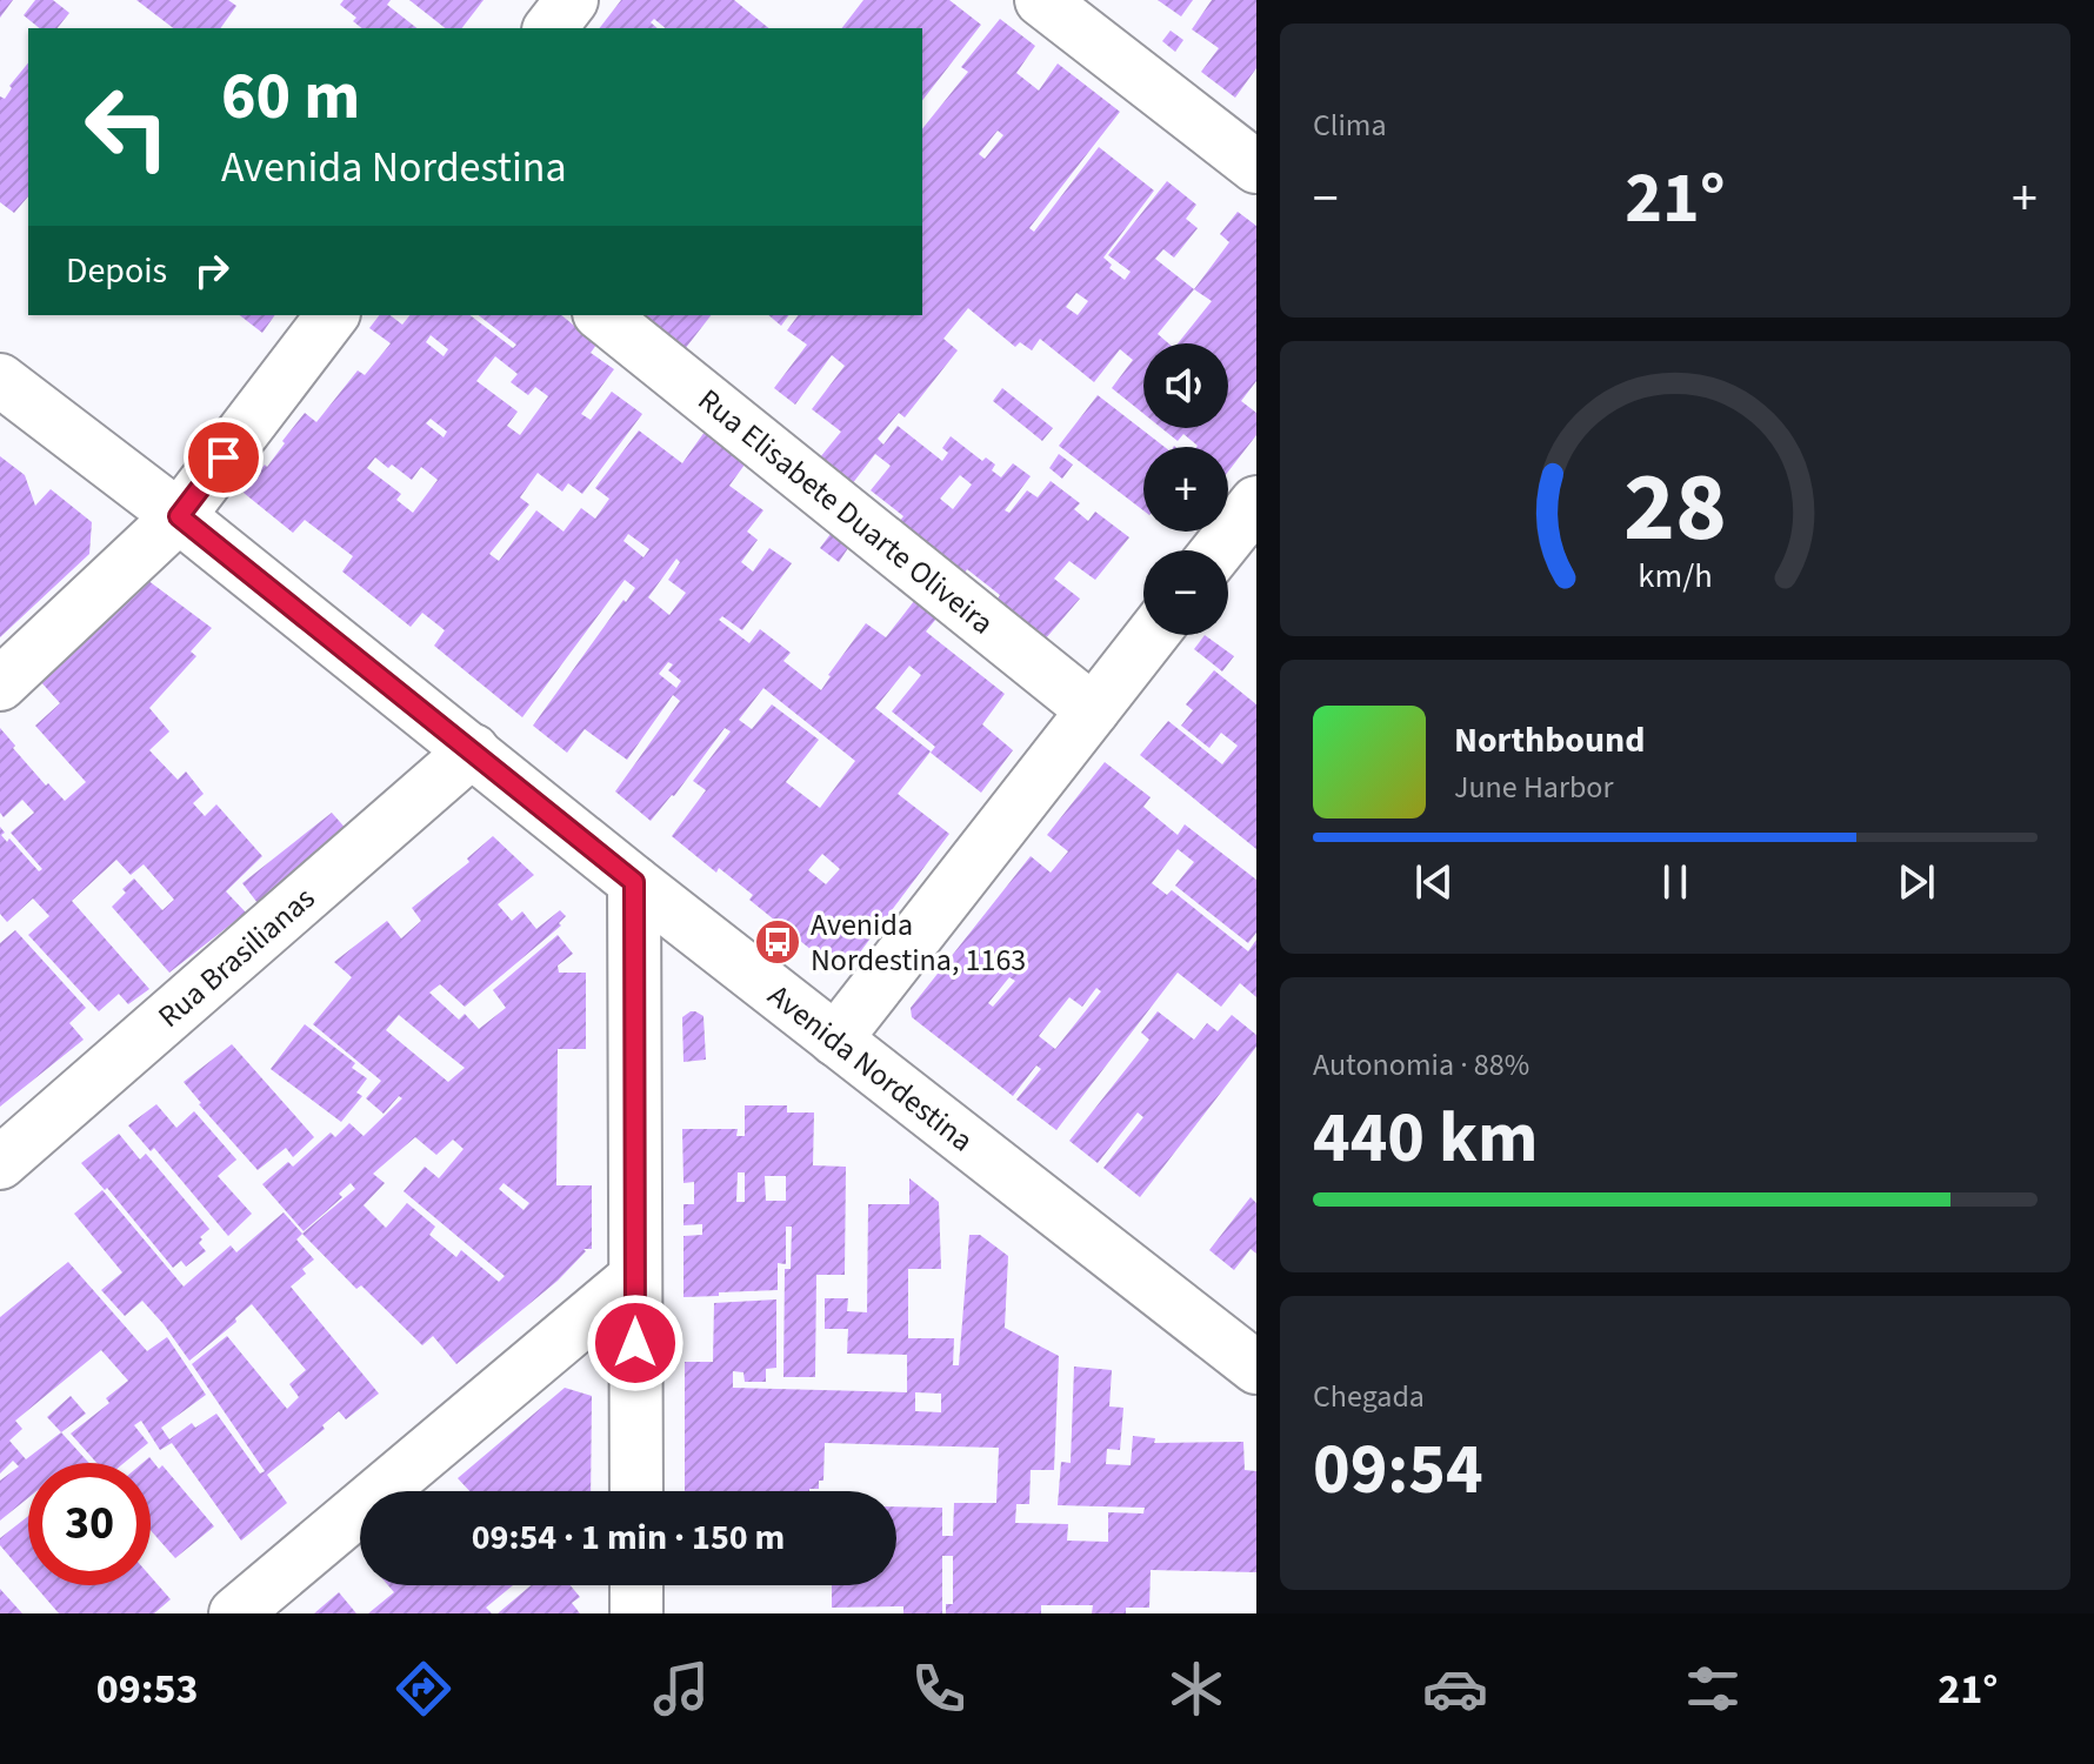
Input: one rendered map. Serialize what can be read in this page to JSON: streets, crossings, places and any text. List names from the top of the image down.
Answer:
{
  "streets": {
    "street": ["Rua Elisabete Duarte Oliveira", "Rua Brasilianas", "Avenida Nordestina"]
  },
  "crossings": [
    ["Rua Brasilianas", "Avenida Nordestina"]
  ],
  "places": {
    "bus stop": ["Avenida Nordestina, 1163"]
  },
  "page": {
    "tile": [
      "Clima",
      ["Autonomia · 88%", "440 km"],
      ["Chegada", "09:54"]
    ],
    "turn": ["60 m", "Avenida Nordestina"],
    "heat": ["−", "21°", "+"],
    "then": "Depois",
    "map_buttons": ["+", "−"],
    "song": ["Northbound", "June Harbor"],
    "limit": "30",
    "trip": "09:54 · 1 min · 150 m",
    "tabs": ["09:53", "21°"],
    "gauge": ["28", "km/h"]
  }
}
